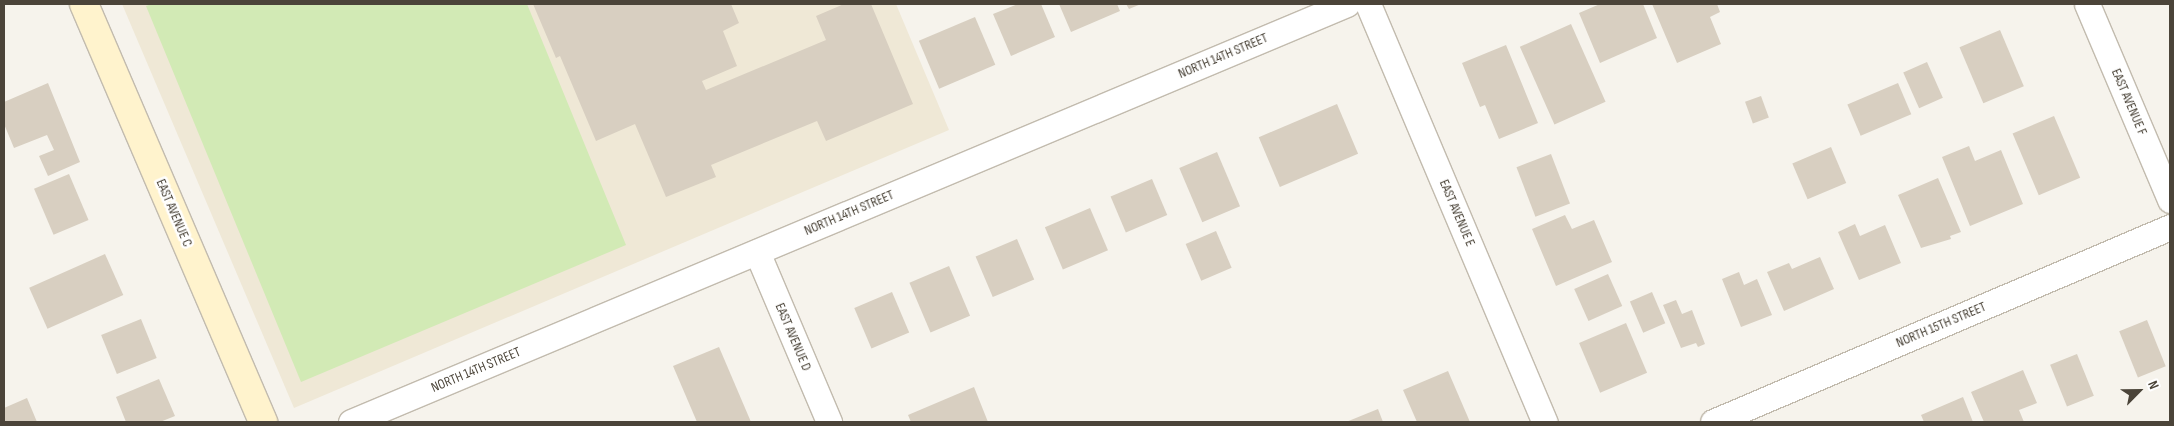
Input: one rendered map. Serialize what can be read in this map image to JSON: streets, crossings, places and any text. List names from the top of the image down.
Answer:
{
  "streets": {
    "street": [
      "NORTH 14TH STREET",
      "EAST AVENUE F",
      "EAST AVENUE C",
      "EAST AVENUE E",
      "NORTH 15TH STREET",
      "EAST AVENUE D"
    ]
  },
  "crossings": [
    ["NORTH 14TH STREET", "EAST AVENUE D"]
  ],
  "north": "top right"
}
